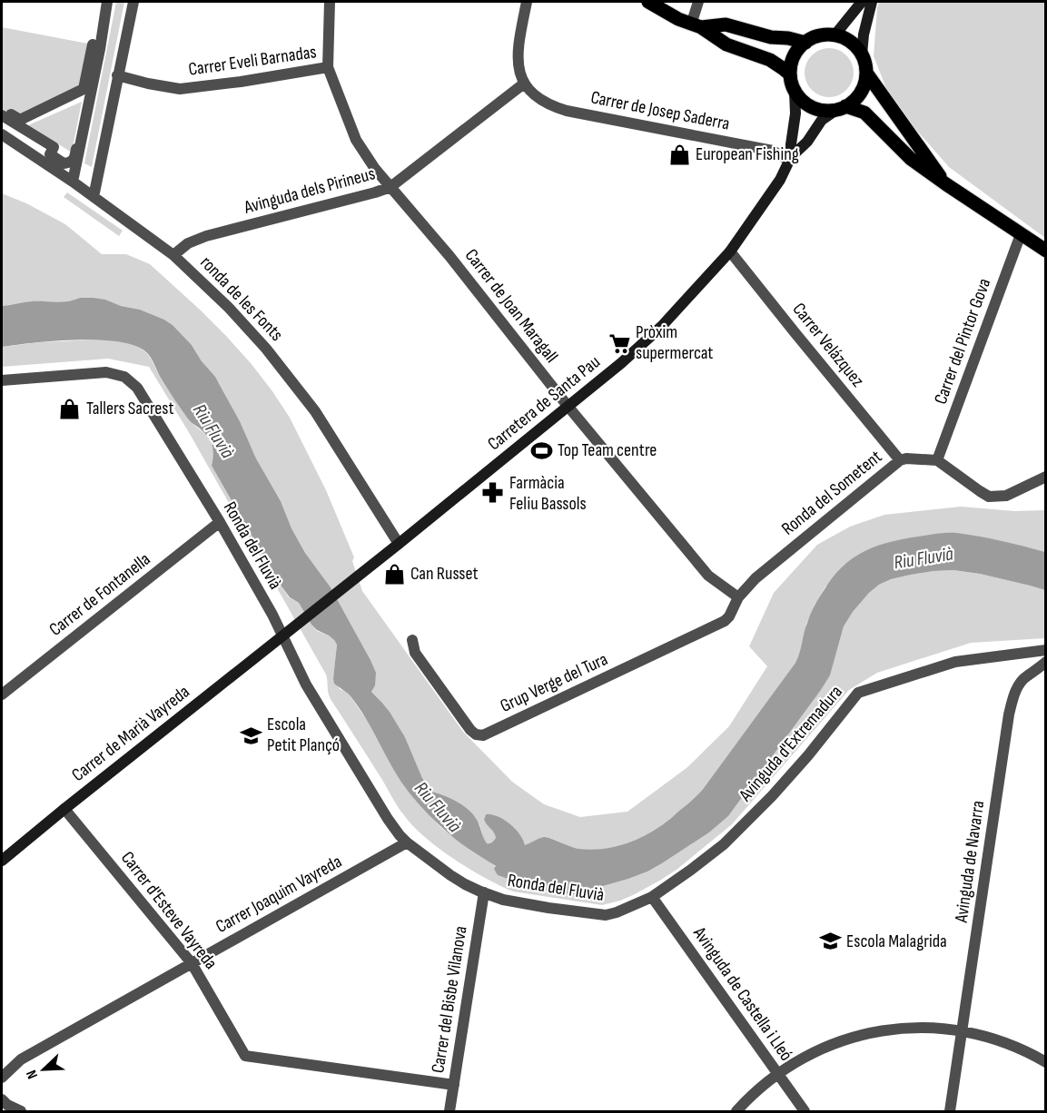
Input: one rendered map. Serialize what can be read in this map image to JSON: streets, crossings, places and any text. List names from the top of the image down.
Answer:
{
  "streets": {
    "main road": ["Carretera de Santa Pau", "Carrer de Marià Vayreda"],
    "street": [
      "Carrer Eveli Barnadas",
      "Carrer de Josep Saderra",
      "Avinguda dels Pirineus",
      "ronda de les Fonts",
      "Carrer de Joan Maragall",
      "Carrer del Pintor Gova",
      "Carrer Velázquez",
      "Ronda del Sometent",
      "Ronda del Fluvià",
      "Carrer de Fontanella",
      "Grup Verge del Tura",
      "Avinguda d'Extremadura",
      "Avinguda de Navarra",
      "Carrer Joaquim Vayreda",
      "Carrer d'Esteve Vayreda",
      "Avinguda de Castella i Lleó",
      "Carrer del Bisbe Vilanova"
    ]
  },
  "crossings": [
    ["Carrer Eveli Barnadas", "Carrer de Joan Maragall"],
    ["Carrer de Josep Saderra", "Avinguda dels Pirineus"],
    ["Carrer de Josep Saderra", "Carretera de Santa Pau"],
    ["Avinguda dels Pirineus", "ronda de les Fonts"],
    ["Avinguda dels Pirineus", "Carrer de Joan Maragall"],
    ["ronda de les Fonts", "Carretera de Santa Pau"],
    ["Carrer de Joan Maragall", "Carretera de Santa Pau"],
    ["Carrer de Joan Maragall", "Ronda del Sometent"],
    ["Carrer de Joan Maragall", "Grup Verge del Tura"],
    ["Carrer del Pintor Gova", "Ronda del Sometent"],
    ["Carrer Velázquez", "Carretera de Santa Pau"],
    ["Carrer Velázquez", "Ronda del Sometent"],
    ["Carretera de Santa Pau", "Ronda del Fluvià"],
    ["Carretera de Santa Pau", "Carrer de Marià Vayreda"],
    ["Ronda del Sometent", "Grup Verge del Tura"],
    ["Ronda del Fluvià", "Carrer de Fontanella"],
    ["Ronda del Fluvià", "Carrer de Marià Vayreda"],
    ["Ronda del Fluvià", "Avinguda d'Extremadura"],
    ["Ronda del Fluvià", "Carrer Joaquim Vayreda"],
    ["Ronda del Fluvià", "Avinguda de Castella i Lleó"],
    ["Ronda del Fluvià", "Carrer del Bisbe Vilanova"],
    ["Carrer de Marià Vayreda", "Carrer d'Esteve Vayreda"],
    ["Avinguda d'Extremadura", "Avinguda de Castella i Lleó"],
    ["Carrer Joaquim Vayreda", "Carrer d'Esteve Vayreda"],
    ["Carrer d'Esteve Vayreda", "Carrer del Bisbe Vilanova"]
  ],
  "water": ["Riu Fluvià"],
  "places": {
    "shop": ["European Fishing", "Tallers Sacrest", "Can Russet"],
    "supermarket": ["Pròxim supermercat"],
    "sports": ["Top Team centre"],
    "pharmacy": ["Farmàcia Feliu Bassols"],
    "school or university": ["Escola Petit Plançó", "Escola Malagrida"]
  },
  "north": "bottom left"
}
